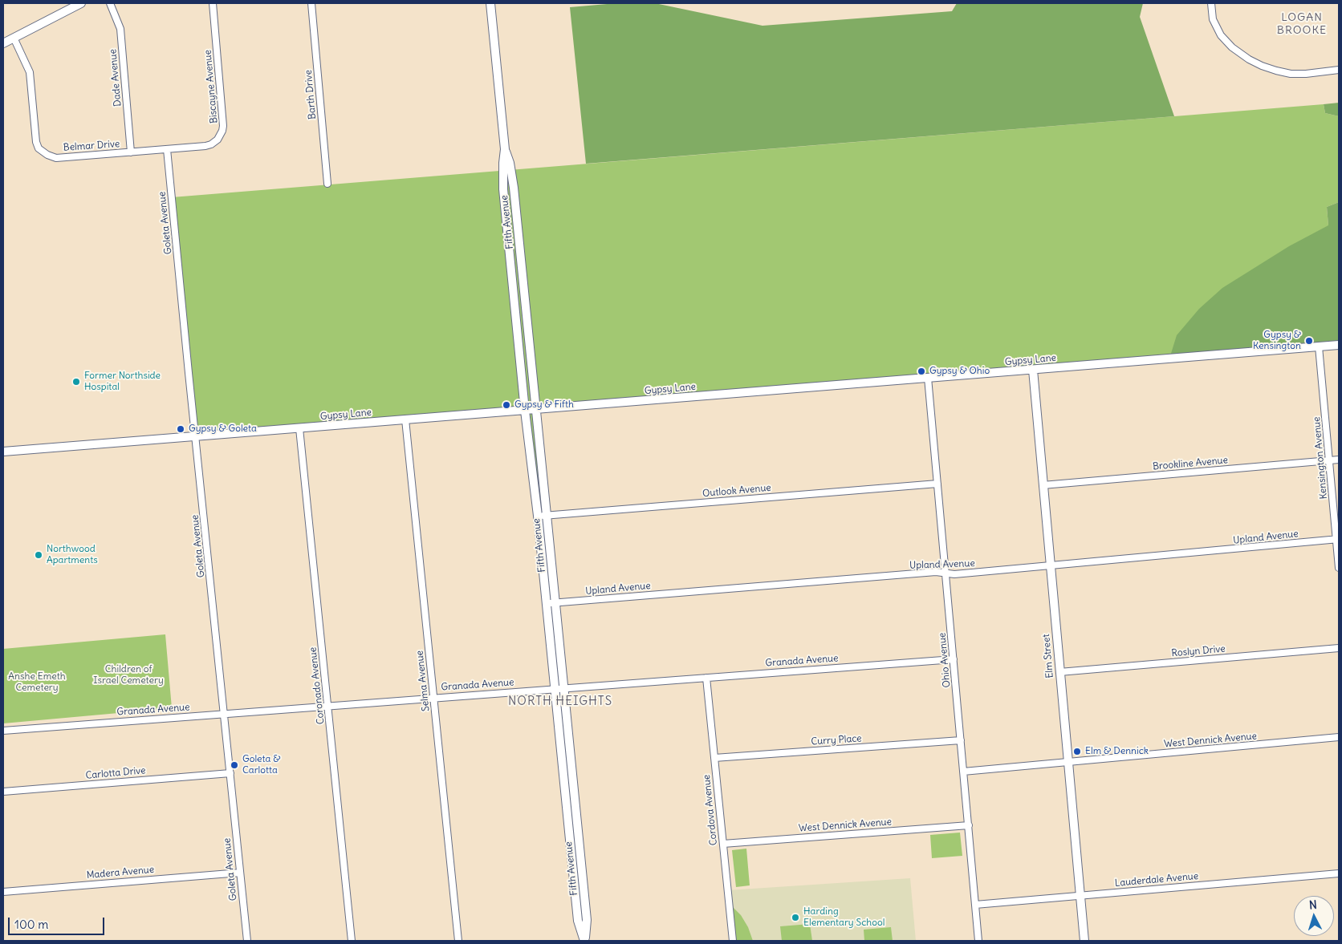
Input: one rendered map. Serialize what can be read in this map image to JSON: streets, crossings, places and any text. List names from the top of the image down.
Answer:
{
  "streets": {
    "street": [
      "Dade Avenue",
      "Biscayne Avenue",
      "Barth Drive",
      "Belmar Drive",
      "Fifth Avenue",
      "Goleta Avenue",
      "Gypsy Lane",
      "Kensington Avenue",
      "Brookline Avenue",
      "Outlook Avenue",
      "Upland Avenue",
      "Roslyn Drive",
      "Elm Street",
      "Ohio Avenue",
      "Granada Avenue",
      "Selma Avenue",
      "Coronado Avenue",
      "Curry Place",
      "West Dennick Avenue",
      "Carlotta Drive",
      "Cordova Avenue",
      "Madera Avenue",
      "Lauderdale Avenue"
    ]
  },
  "crossings": [
    ["Dade Avenue", "Belmar Drive"],
    ["Biscayne Avenue", "Belmar Drive"],
    ["Biscayne Avenue", "Goleta Avenue"],
    ["Belmar Drive", "Goleta Avenue"],
    ["Fifth Avenue", "Gypsy Lane"],
    ["Fifth Avenue", "Outlook Avenue"],
    ["Fifth Avenue", "Upland Avenue"],
    ["Fifth Avenue", "Granada Avenue"],
    ["Goleta Avenue", "Gypsy Lane"],
    ["Goleta Avenue", "Granada Avenue"],
    ["Goleta Avenue", "Carlotta Drive"],
    ["Goleta Avenue", "Madera Avenue"],
    ["Gypsy Lane", "Kensington Avenue"],
    ["Gypsy Lane", "Elm Street"],
    ["Gypsy Lane", "Ohio Avenue"],
    ["Gypsy Lane", "Selma Avenue"],
    ["Gypsy Lane", "Coronado Avenue"],
    ["Kensington Avenue", "Brookline Avenue"],
    ["Kensington Avenue", "Upland Avenue"],
    ["Brookline Avenue", "Elm Street"],
    ["Outlook Avenue", "Ohio Avenue"],
    ["Upland Avenue", "Elm Street"],
    ["Upland Avenue", "Ohio Avenue"],
    ["Roslyn Drive", "Elm Street"],
    ["Elm Street", "West Dennick Avenue"],
    ["Elm Street", "Lauderdale Avenue"],
    ["Ohio Avenue", "Granada Avenue"],
    ["Ohio Avenue", "Curry Place"],
    ["Ohio Avenue", "West Dennick Avenue"],
    ["Ohio Avenue", "Lauderdale Avenue"],
    ["Granada Avenue", "Selma Avenue"],
    ["Granada Avenue", "Coronado Avenue"],
    ["Granada Avenue", "Cordova Avenue"],
    ["Curry Place", "Cordova Avenue"],
    ["West Dennick Avenue", "Cordova Avenue"]
  ],
  "districts": ["LOGAN BROOKE", "NORTH HEIGHTS"],
  "parks": ["Children of Israel Cemetery", "Anshe Emeth Cemetery"],
  "places": [
    "Gypsy & Kensington",
    "Gypsy & Ohio",
    "Former Northside Hospital",
    "Gypsy & Fifth",
    "Gypsy & Goleta",
    "Northwood Apartments",
    "Elm & Dennick",
    "Goleta & Carlotta",
    "Harding Elementary School"
  ],
  "scale_bar": "100 m",
  "north": "top"
}
